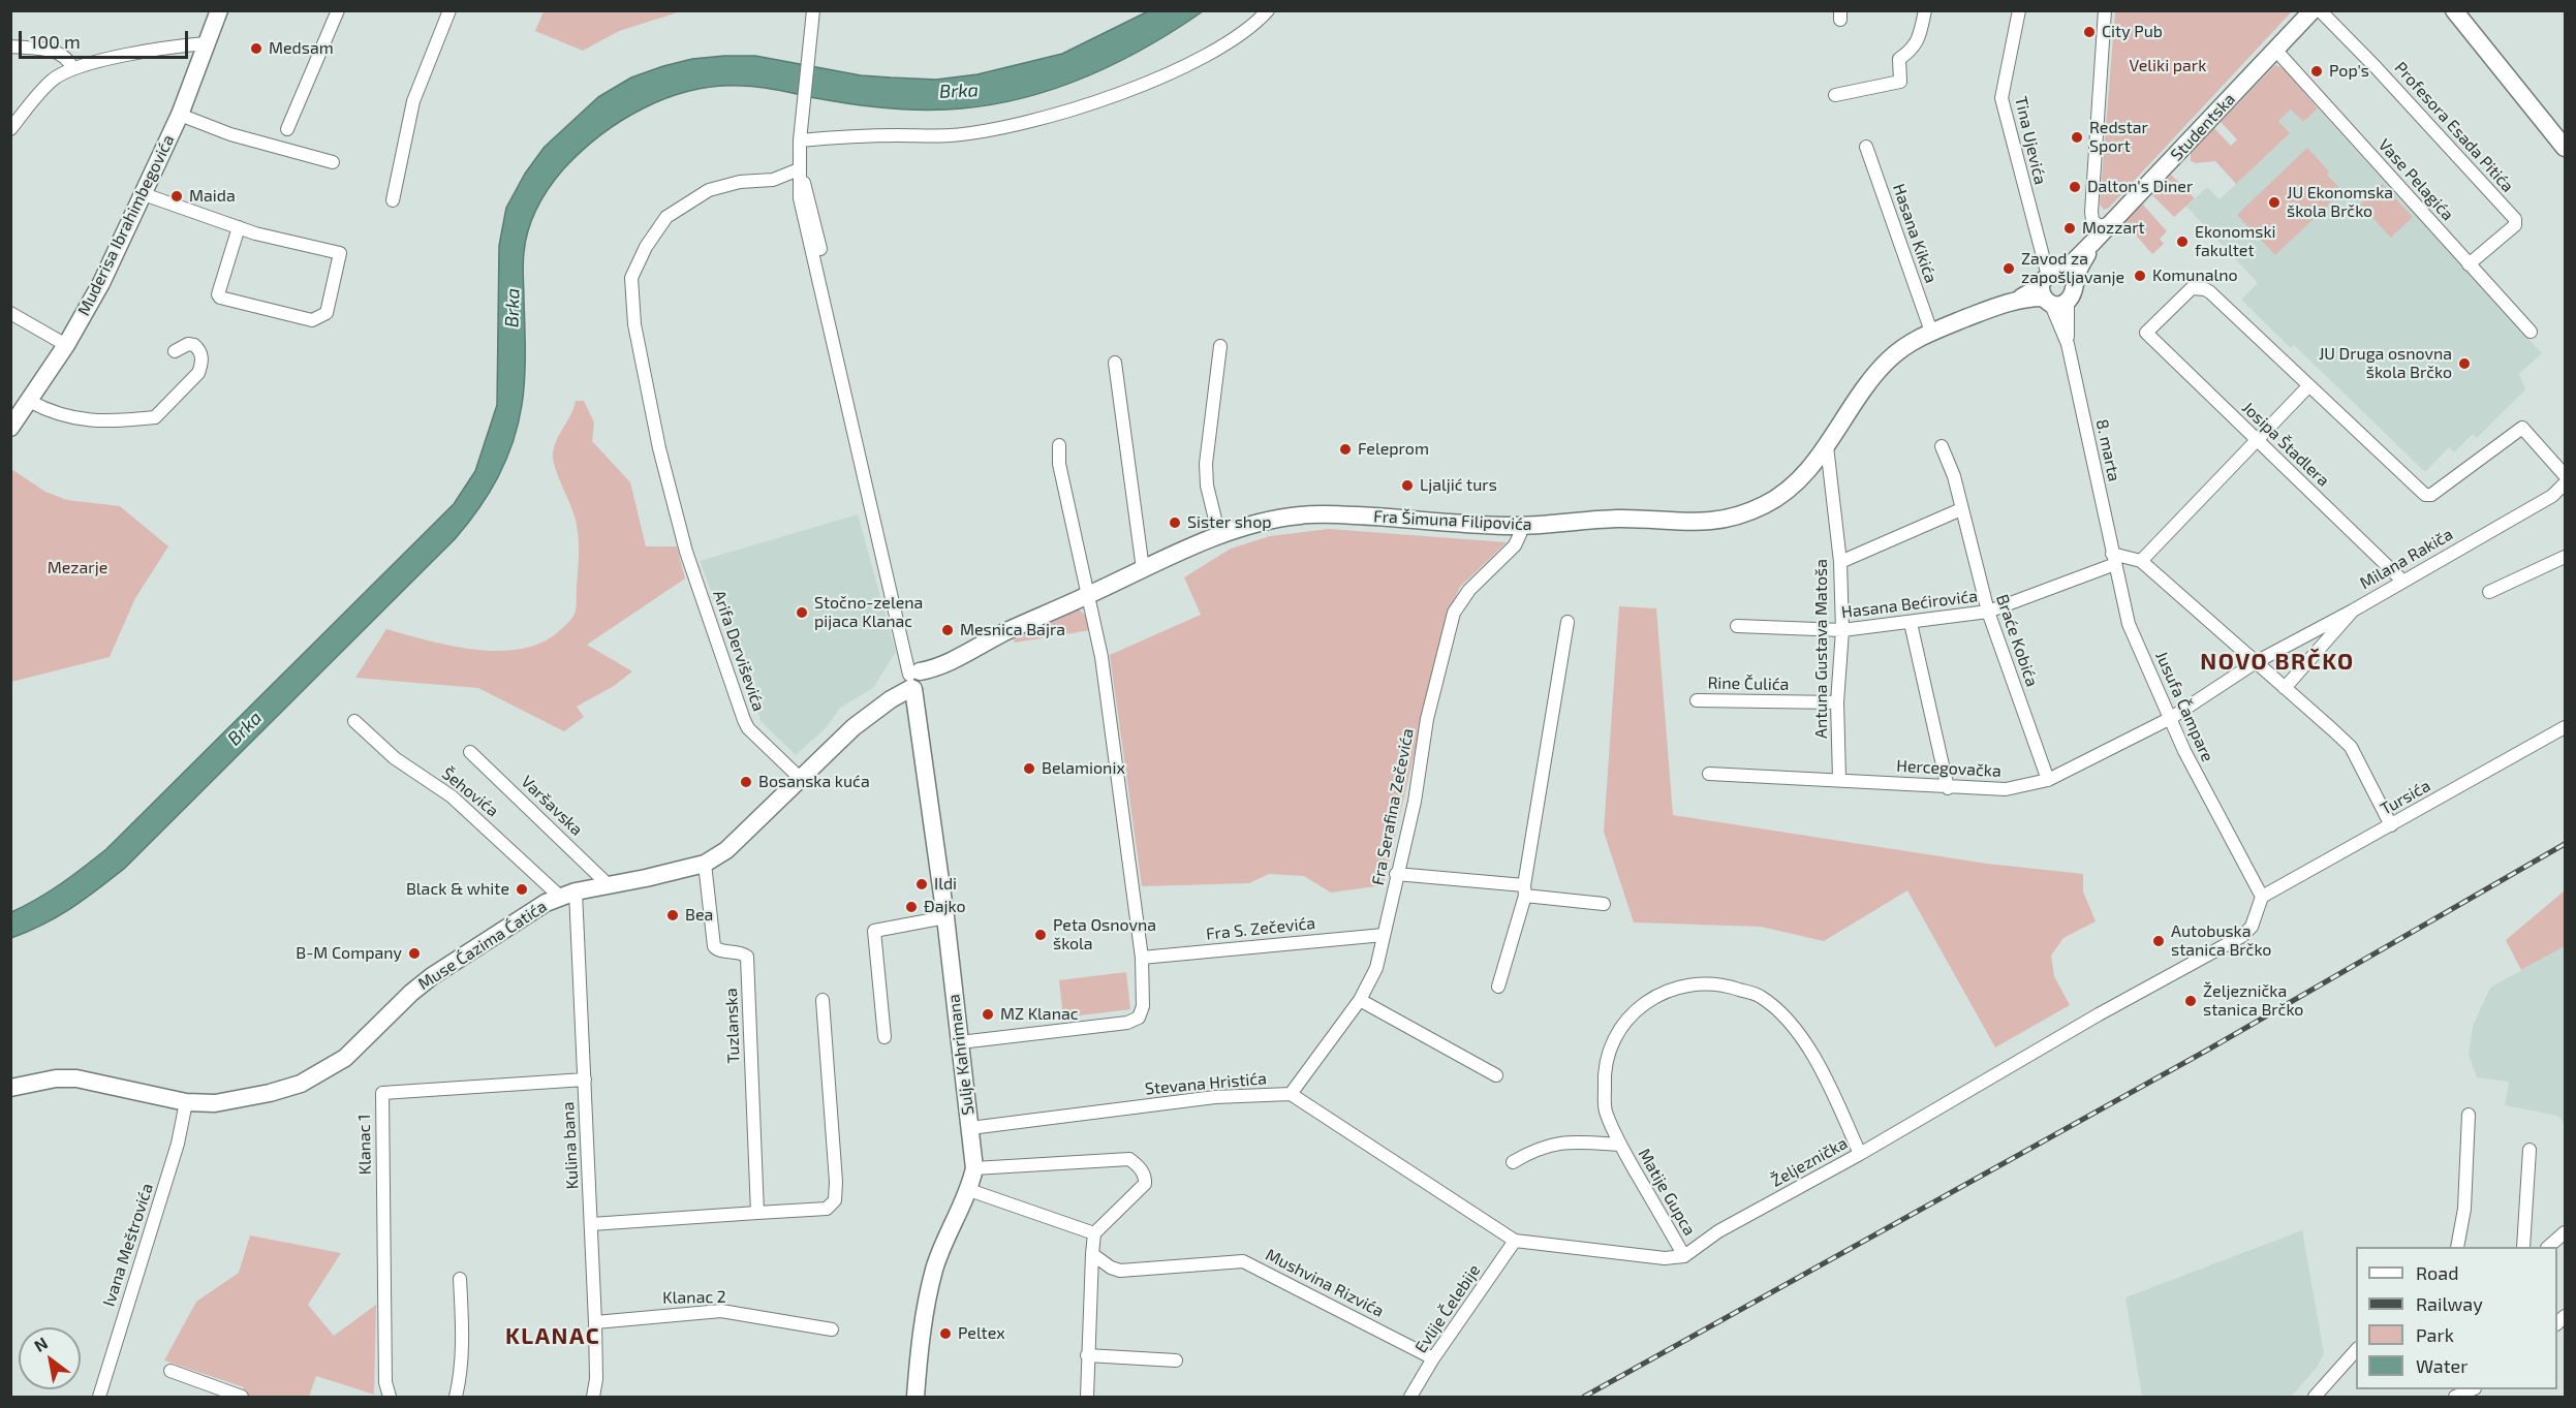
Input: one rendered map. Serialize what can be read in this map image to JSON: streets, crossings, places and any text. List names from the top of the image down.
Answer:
{
  "streets": {
    "main road": [
      "Studentska",
      "Muderisa Ibrahimbegovića",
      "Fra Šimuna Filipovića",
      "Muse Ćazima Ćatića",
      "Sulje Kahrimana"
    ],
    "street": [
      "Profesora Esada Pitića",
      "Tina Ujevića",
      "Vase Pelagića",
      "Hasana Kikića",
      "Josipa Štadlera",
      "8. marta",
      "Milana Rakiča",
      "Hasana Bećirovića",
      "Braće Kobića",
      "Antuna Gustava Matoša",
      "Arifa Derviševića",
      "Rine Čulića",
      "Jusufa Čampare",
      "Hercegovačka",
      "Šehovića",
      "Tursića",
      "Varšavska",
      "Fra Serafina Zečevića",
      "Fra S. Zečevića",
      "Tuzlanska",
      "Stevana Hristića",
      "Klanac 1",
      "Kulina bana",
      "Željeznička",
      "Matije Gupca",
      "Ivana Meštrovića",
      "Mushvina Rizvića",
      "Klanac 2",
      "Evlije Čelebije"
    ]
  },
  "crossings": [
    ["Studentska", "Tina Ujevića"],
    ["Studentska", "Vase Pelagića"],
    ["Studentska", "Fra Šimuna Filipovića"],
    ["Profesora Esada Pitića", "Vase Pelagića"],
    ["Tina Ujevića", "8. marta"],
    ["Tina Ujevića", "Fra Šimuna Filipovića"],
    ["Hasana Kikića", "Fra Šimuna Filipovića"],
    ["Josipa Štadlera", "Milana Rakiča"],
    ["8. marta", "Hasana Bećirovića"],
    ["8. marta", "Jusufa Čampare"],
    ["Fra Šimuna Filipovića", "Antuna Gustava Matoša"],
    ["Fra Šimuna Filipovića", "Fra Serafina Zečevića"],
    ["Fra Šimuna Filipovića", "Muse Ćazima Ćatića"],
    ["Fra Šimuna Filipovića", "Sulje Kahrimana"],
    ["Milana Rakiča", "Hercegovačka"],
    ["Hasana Bećirovića", "Braće Kobića"],
    ["Hasana Bećirovića", "Antuna Gustava Matoša"],
    ["Hasana Bećirovića", "Jusufa Čampare"],
    ["Braće Kobića", "Hercegovačka"],
    ["Antuna Gustava Matoša", "Rine Čulića"],
    ["Antuna Gustava Matoša", "Hercegovačka"],
    ["Arifa Derviševića", "Muse Ćazima Ćatića"],
    ["Jusufa Čampare", "Hercegovačka"],
    ["Jusufa Čampare", "Tursića"],
    ["Jusufa Čampare", "Željeznička"],
    ["Šehovića", "Muse Ćazima Ćatića"],
    ["Šehovića", "Kulina bana"],
    ["Tursića", "Željeznička"],
    ["Varšavska", "Muse Ćazima Ćatića"],
    ["Fra Serafina Zečevića", "Fra S. Zečevića"],
    ["Fra Serafina Zečevića", "Stevana Hristića"],
    ["Muse Ćazima Ćatića", "Tuzlanska"],
    ["Muse Ćazima Ćatića", "Sulje Kahrimana"],
    ["Muse Ćazima Ćatića", "Kulina bana"],
    ["Muse Ćazima Ćatića", "Ivana Meštrovića"],
    ["Sulje Kahrimana", "Stevana Hristića"],
    ["Stevana Hristića", "Evlije Čelebije"],
    ["Klanac 1", "Kulina bana"],
    ["Kulina bana", "Klanac 2"],
    ["Željeznička", "Matije Gupca"],
    ["Mushvina Rizvića", "Evlije Čelebije"]
  ],
  "districts": ["NOVO BRČKO", "KLANAC"],
  "water": ["Brka"],
  "parks": ["Veliki park", "Mezarje"],
  "places": [
    "City Pub",
    "Medsam",
    "Pop's",
    "Redstar Sport",
    "Dalton's Diner",
    "Maida",
    "JU Ekonomska škola Brčko",
    "Mozzart",
    "Ekonomski fakultet",
    "Zavod za zapošljavanje",
    "Komunalno",
    "JU Druga osnovna škola Brčko",
    "Feleprom",
    "Ljaljić turs",
    "Sister shop",
    "Stočno-zelena pijaca Klanac",
    "Mesnica Bajra",
    "Belamionix",
    "Bosanska kuća",
    "Ildi",
    "Black & white",
    "Đajko",
    "Bea",
    "Peta Osnovna škola",
    "Autobuska stanica Brčko",
    "B-M Company",
    "Željeznička stanica Brčko",
    "MZ Klanac",
    "Peltex"
  ],
  "legend": [
    "Road",
    "Railway",
    "Park",
    "Water"
  ],
  "scale_bar": "100 m",
  "north": "top left"
}
